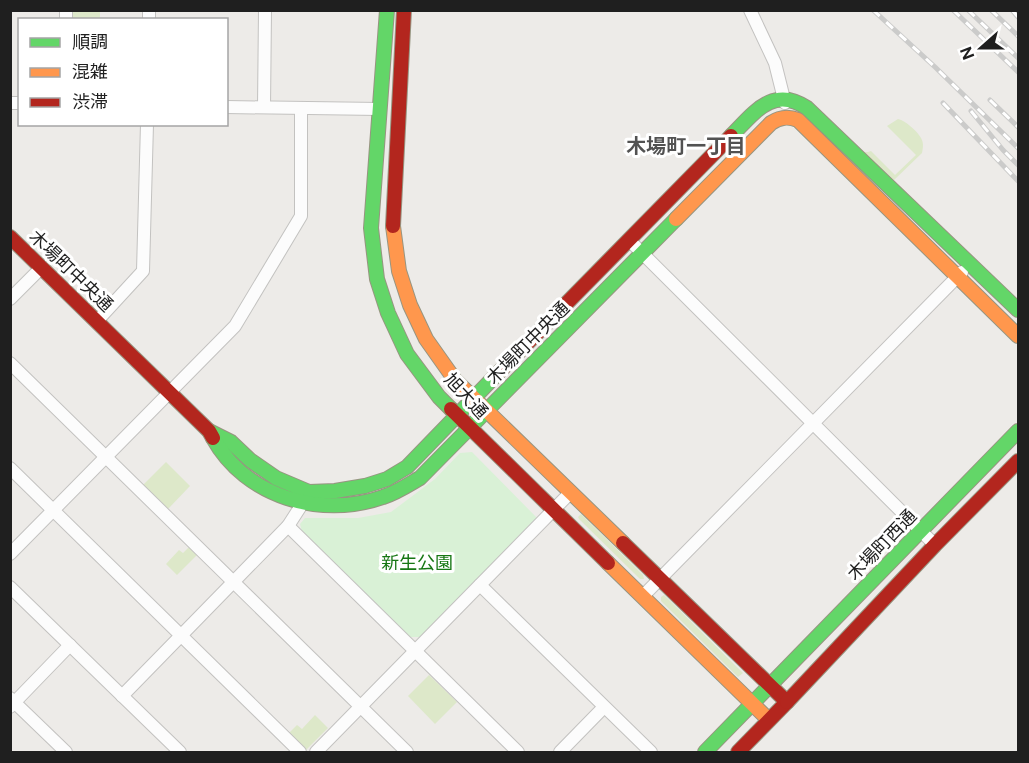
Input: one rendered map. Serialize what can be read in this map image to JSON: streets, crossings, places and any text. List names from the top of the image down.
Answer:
{
  "streets": {
    "street": ["木場町中央通", "旭大通", "木場町西通"]
  },
  "crossings": [
    ["木場町中央通", "旭大通"],
    ["旭大通", "木場町西通"]
  ],
  "districts": ["木場町一丁目"],
  "parks": ["新生公園"],
  "legend": ["順調", "混雑", "渋滞"],
  "north": "left"
}
